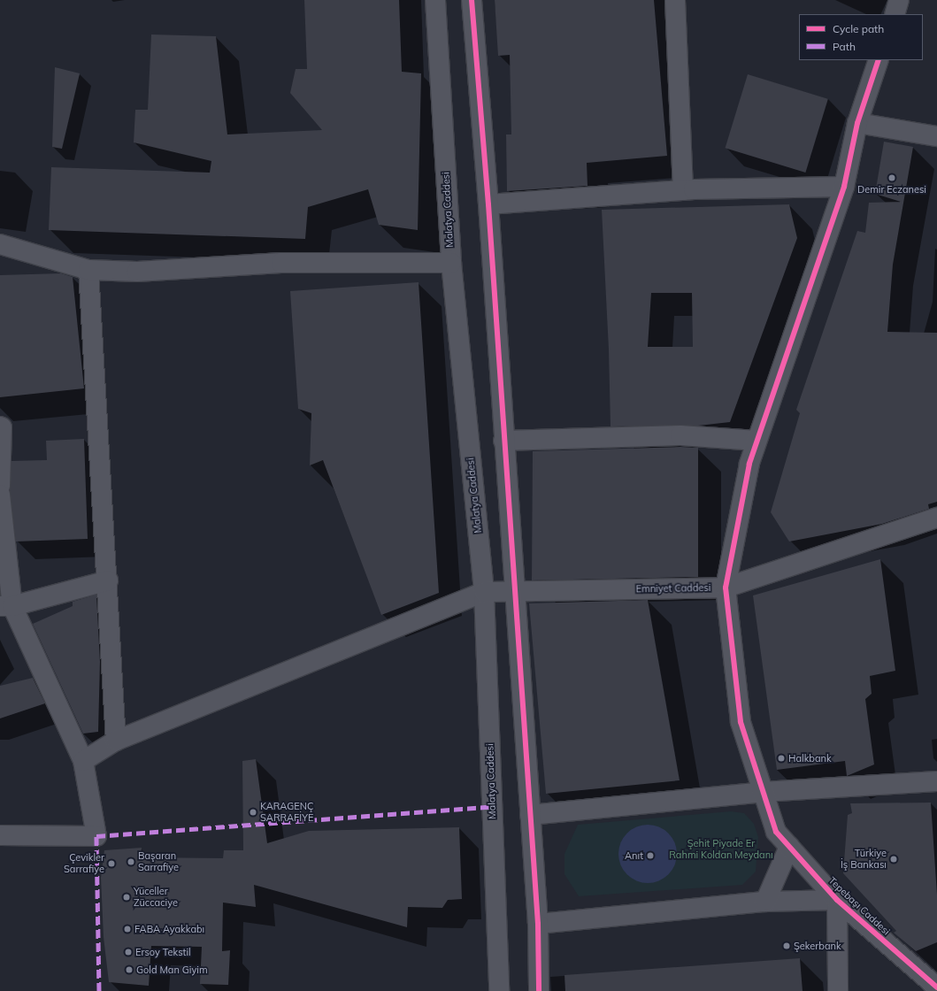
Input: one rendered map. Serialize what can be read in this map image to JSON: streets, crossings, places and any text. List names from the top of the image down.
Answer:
{
  "streets": {
    "street": ["Malatya Caddesi", "Emniyet Caddesi", "Tepebaşı Caddesi"]
  },
  "crossings": [
    ["Malatya Caddesi", "Emniyet Caddesi"]
  ],
  "parks": ["Şehit Piyade Er Rahmi Koldan Meydanı"],
  "places": [
    "Demir Eczanesi",
    "Halkbank",
    "KARAGENÇ SARRAFİYE",
    "Anıt",
    "Türkiye İş Bankası",
    "Başaran Sarrafiye",
    "Çevikler Sarrafiye",
    "Yüceller Züccaciye",
    "FABA Ayakkabı",
    "Şekerbank",
    "Ersoy Tekstil",
    "Gold Man Giyim"
  ],
  "legend": ["Cycle path", "Path"]
}
